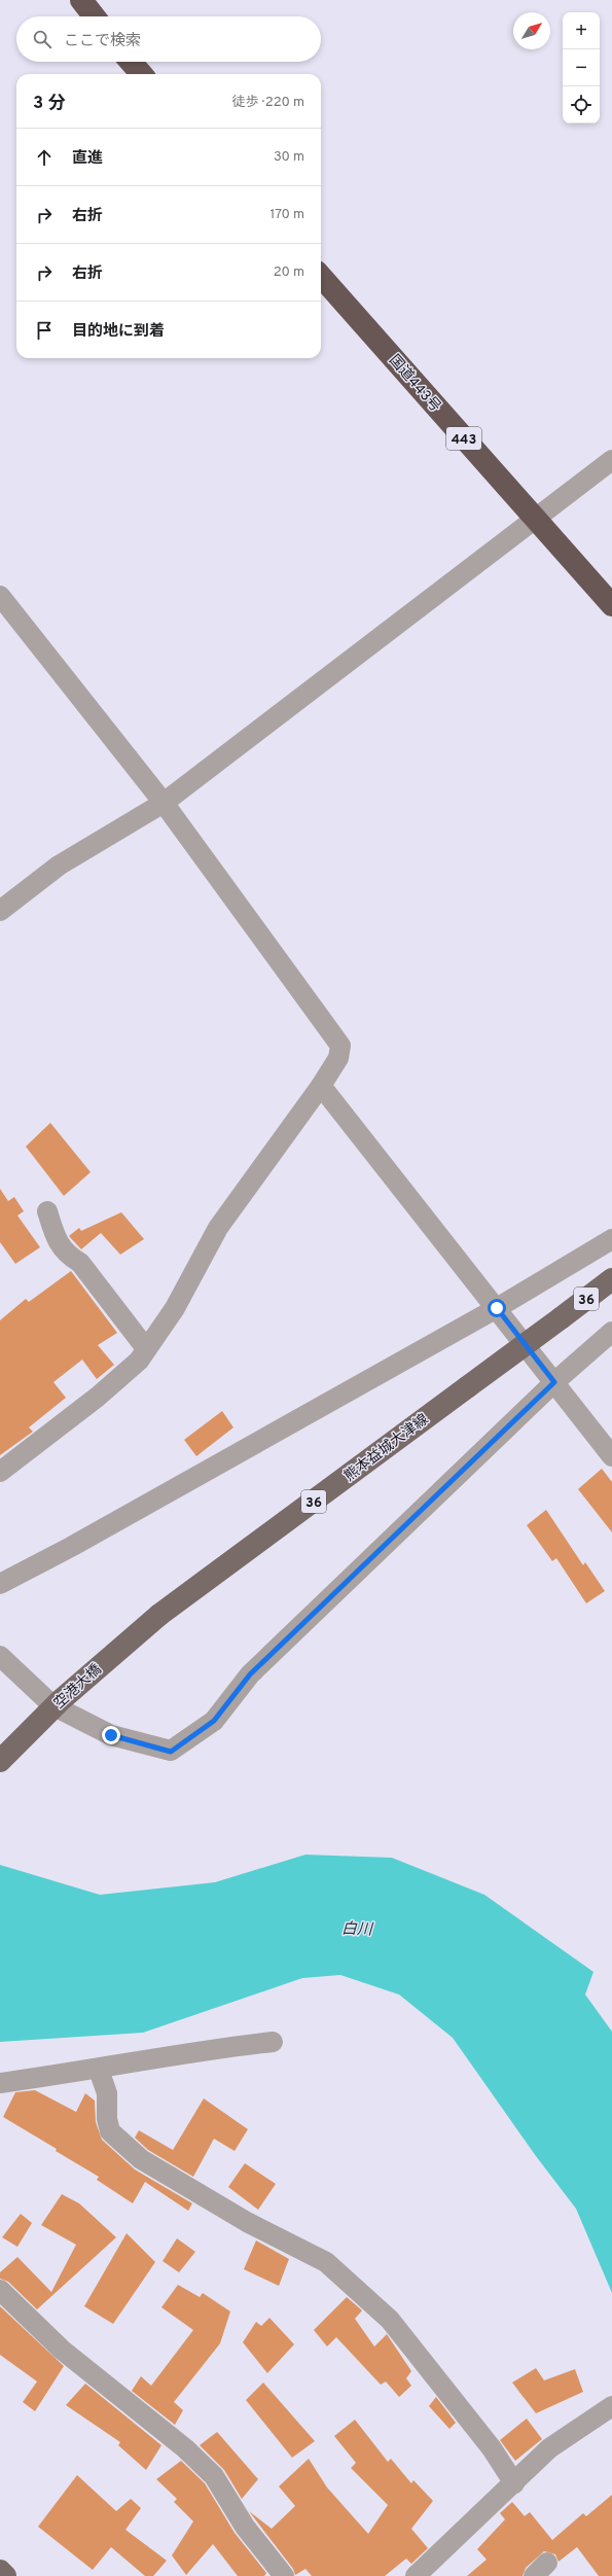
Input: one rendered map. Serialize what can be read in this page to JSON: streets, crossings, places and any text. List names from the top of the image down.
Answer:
{
  "streets": {
    "highway": ["国道443号", "443"],
    "main road": ["36", "熊本益城大津線", "空港大橋"]
  },
  "crossings": [
    ["熊本益城大津線", "空港大橋"]
  ],
  "water": ["白川"],
  "north": "top right",
  "page": {
    "map_buttons": ["+", "−"],
    "search": "ここで検索",
    "heading": ["3 分", "徒歩 · 220 m"],
    "list": [
      ["直進", "30 m"],
      ["右折", "170 m"],
      ["右折", "20 m"],
      "目的地に到着"
    ]
  }
}
